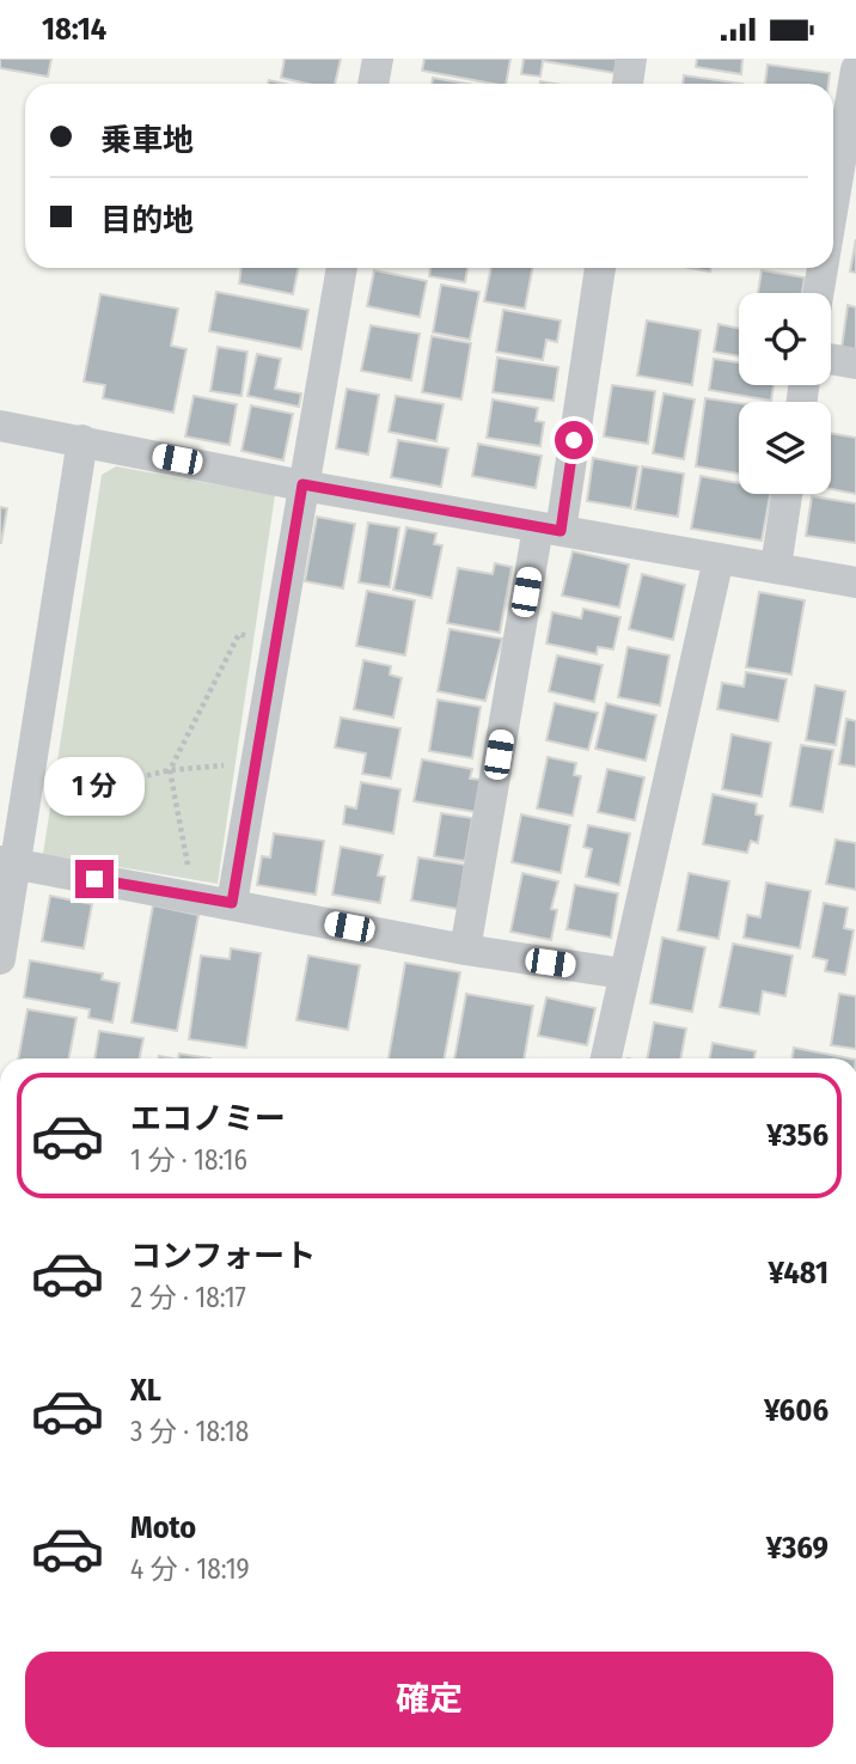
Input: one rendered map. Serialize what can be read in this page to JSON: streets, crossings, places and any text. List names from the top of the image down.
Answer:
{
  "page": {
    "status": "18:14",
    "banner": ["乗車地", "目的地"],
    "bubble": "1 分",
    "list": [
      {
        "name": "エコノミー",
        "note": "1 分 · 18:16",
        "value": "¥356"
      },
      {
        "name": "コンフォート",
        "note": "2 分 · 18:17",
        "value": "¥481"
      },
      {
        "name": "XL",
        "note": "3 分 · 18:18",
        "value": "¥606"
      },
      {
        "name": "Moto",
        "note": "4 分 · 18:19",
        "value": "¥369"
      }
    ],
    "buttons": "確定"
  }
}
